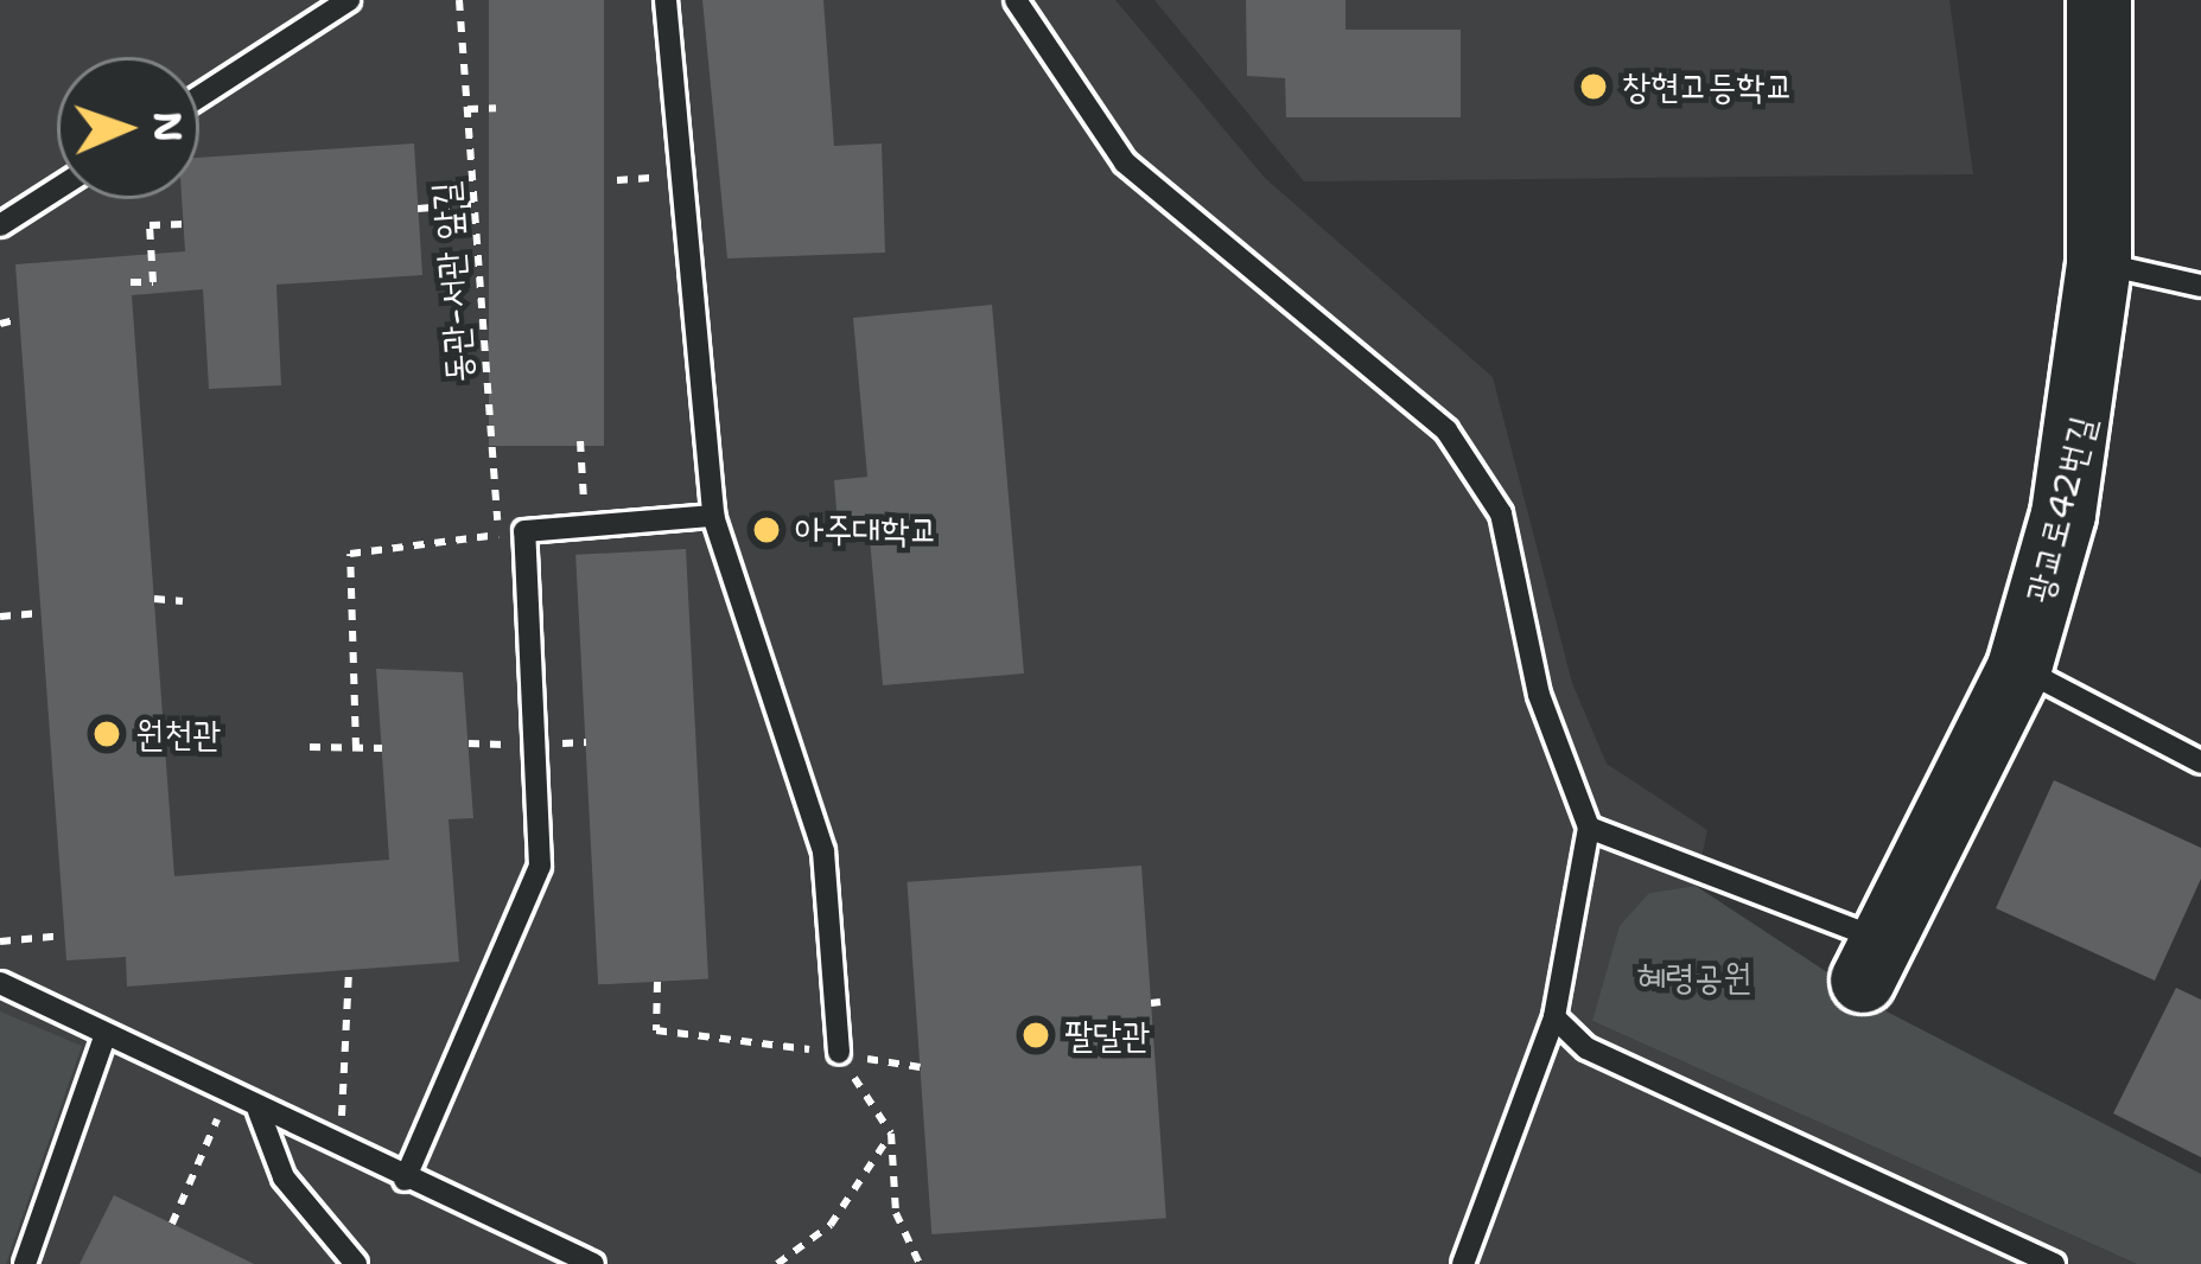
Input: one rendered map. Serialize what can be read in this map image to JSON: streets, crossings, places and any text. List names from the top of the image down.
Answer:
{
  "streets": {
    "street": ["광교로42번길"],
    "path": ["동관-서관 앞길"]
  },
  "parks": ["혜령공원"],
  "places": [
    "창현고등학교",
    "아주대학교",
    "원천관",
    "팔달관"
  ],
  "north": "right"
}
